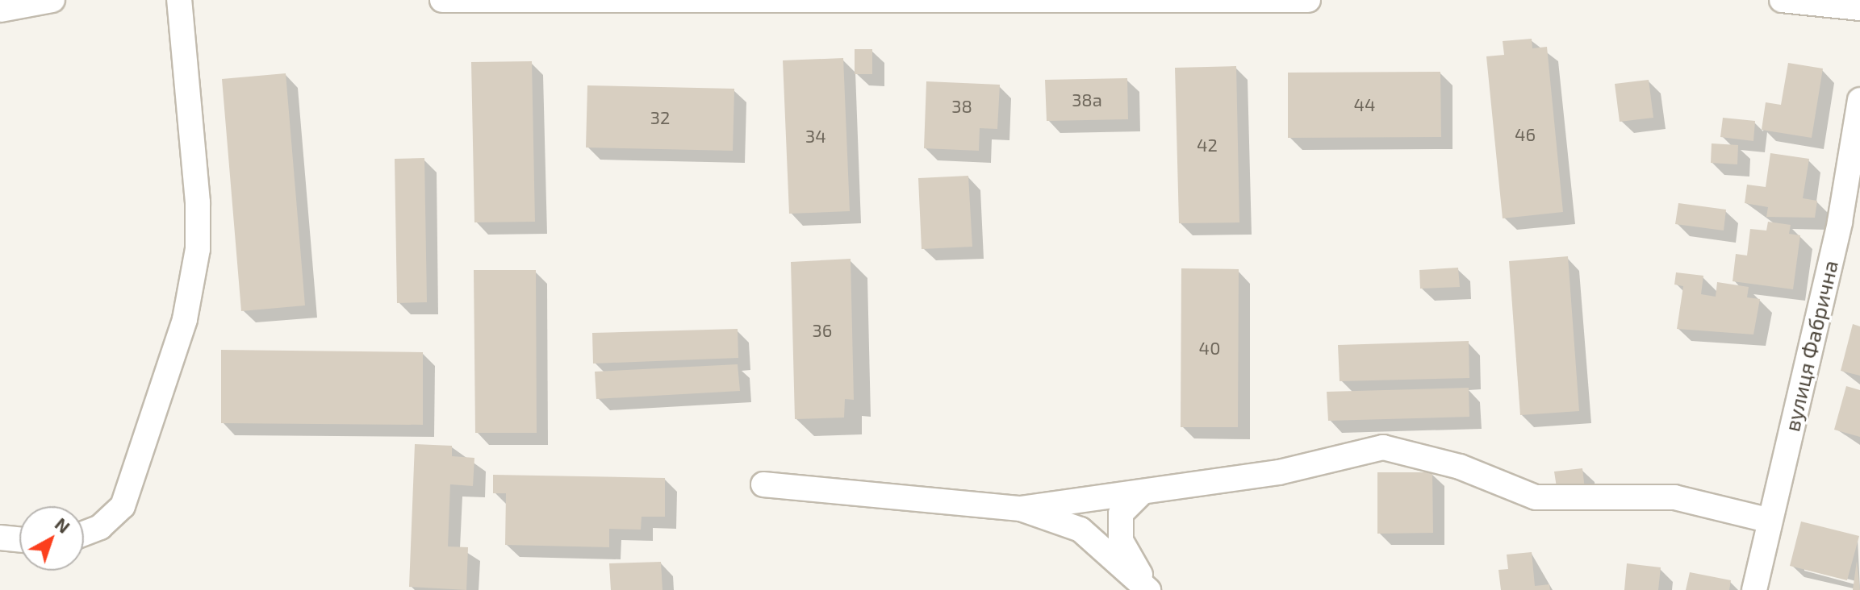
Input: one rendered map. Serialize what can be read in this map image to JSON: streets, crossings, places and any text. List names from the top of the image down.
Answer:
{
  "streets": {
    "street": ["вулиця Фабрична"]
  },
  "house_numbers": [
    "38а",
    "44",
    "38",
    "32",
    "46",
    "34",
    "42",
    "36",
    "40"
  ],
  "north": "top right"
}
